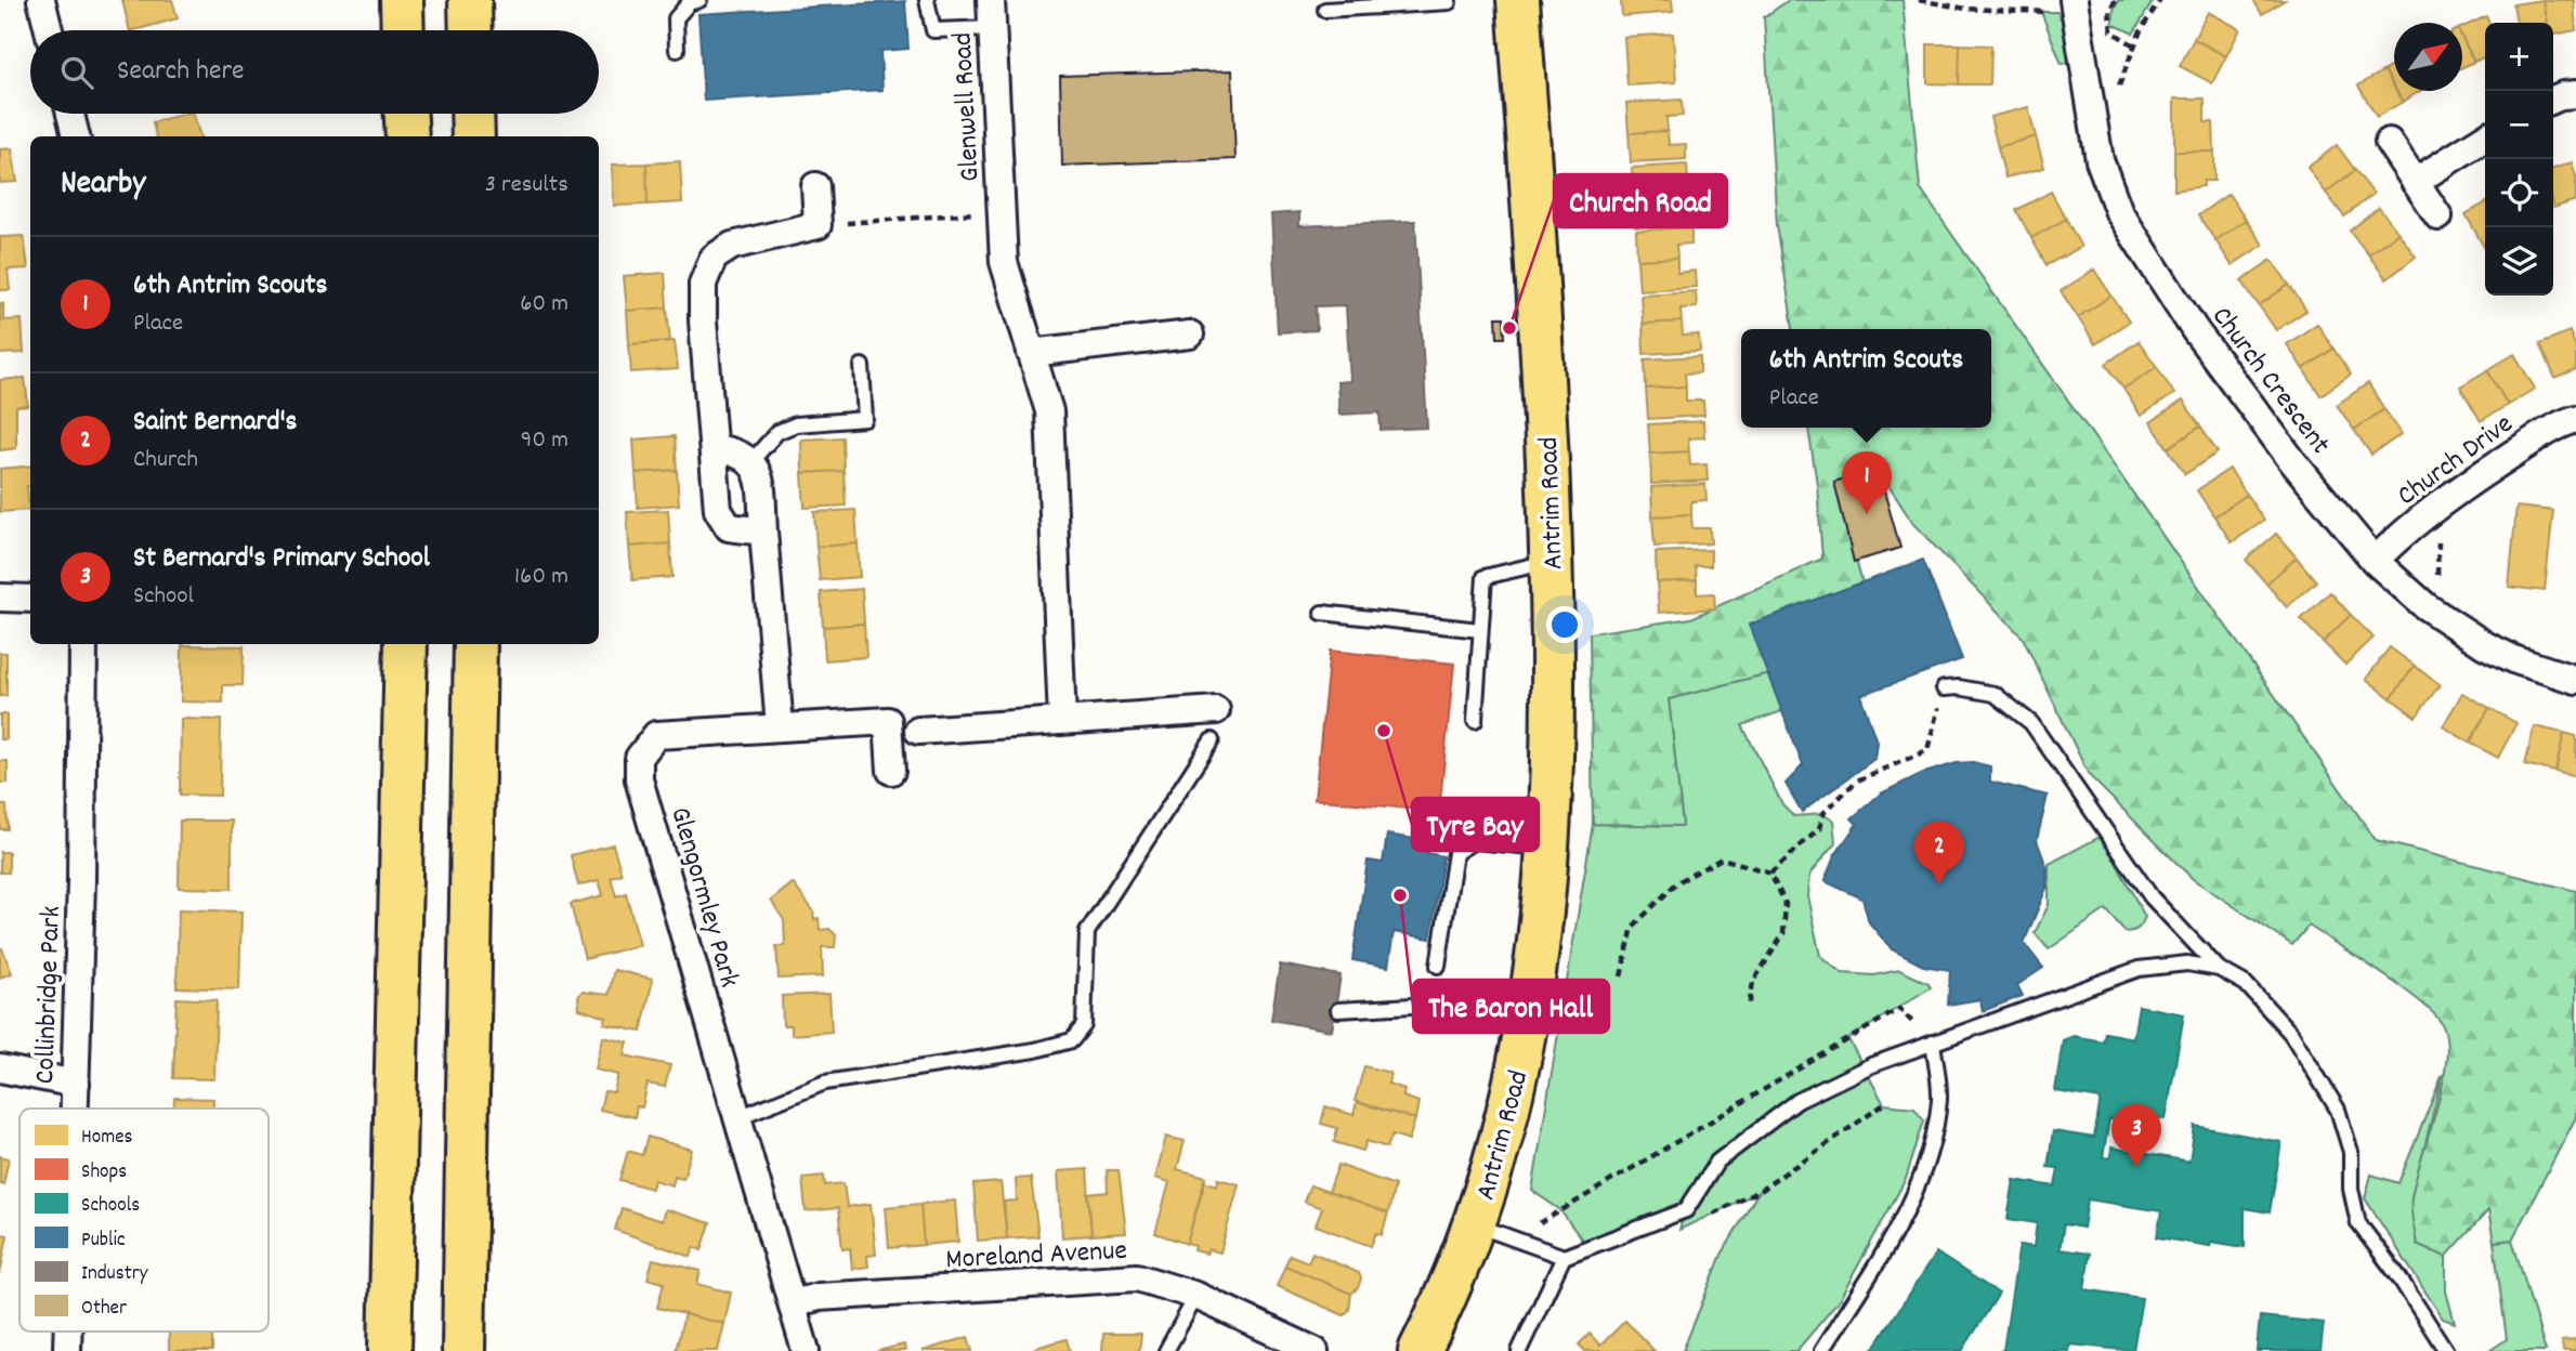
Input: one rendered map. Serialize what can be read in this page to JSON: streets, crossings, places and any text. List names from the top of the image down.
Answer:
{
  "streets": {
    "main road": ["Antrim Road"],
    "street": [
      "Glenwell Road",
      "Church Crescent",
      "Church Drive",
      "Glengormley Park",
      "Collinbridge Park",
      "Moreland Avenue"
    ]
  },
  "crossings": [
    ["Church Crescent", "Church Drive"],
    ["Glengormley Park", "Moreland Avenue"]
  ],
  "places": ["Church Road", "Tyre Bay", "The Baron Hall"],
  "legend": [
    "Homes",
    "Shops",
    "Schools",
    "Public",
    "Industry",
    "Other"
  ],
  "north": "top right",
  "page": {
    "map_buttons": ["+", "−"],
    "search": "Search here",
    "heading": ["Nearby", "3 results"],
    "list": [
      {
        "mark": "1",
        "name": "6th Antrim Scouts",
        "note": "Place",
        "value": "60 m"
      },
      {
        "mark": "2",
        "name": "Saint Bernard's",
        "note": "Church",
        "value": "90 m"
      },
      {
        "mark": "3",
        "name": "St Bernard's Primary School",
        "note": "School",
        "value": "160 m"
      }
    ],
    "popup": ["6th Antrim Scouts", "Place"],
    "pins": ["1", "2", "3"]
  }
}
